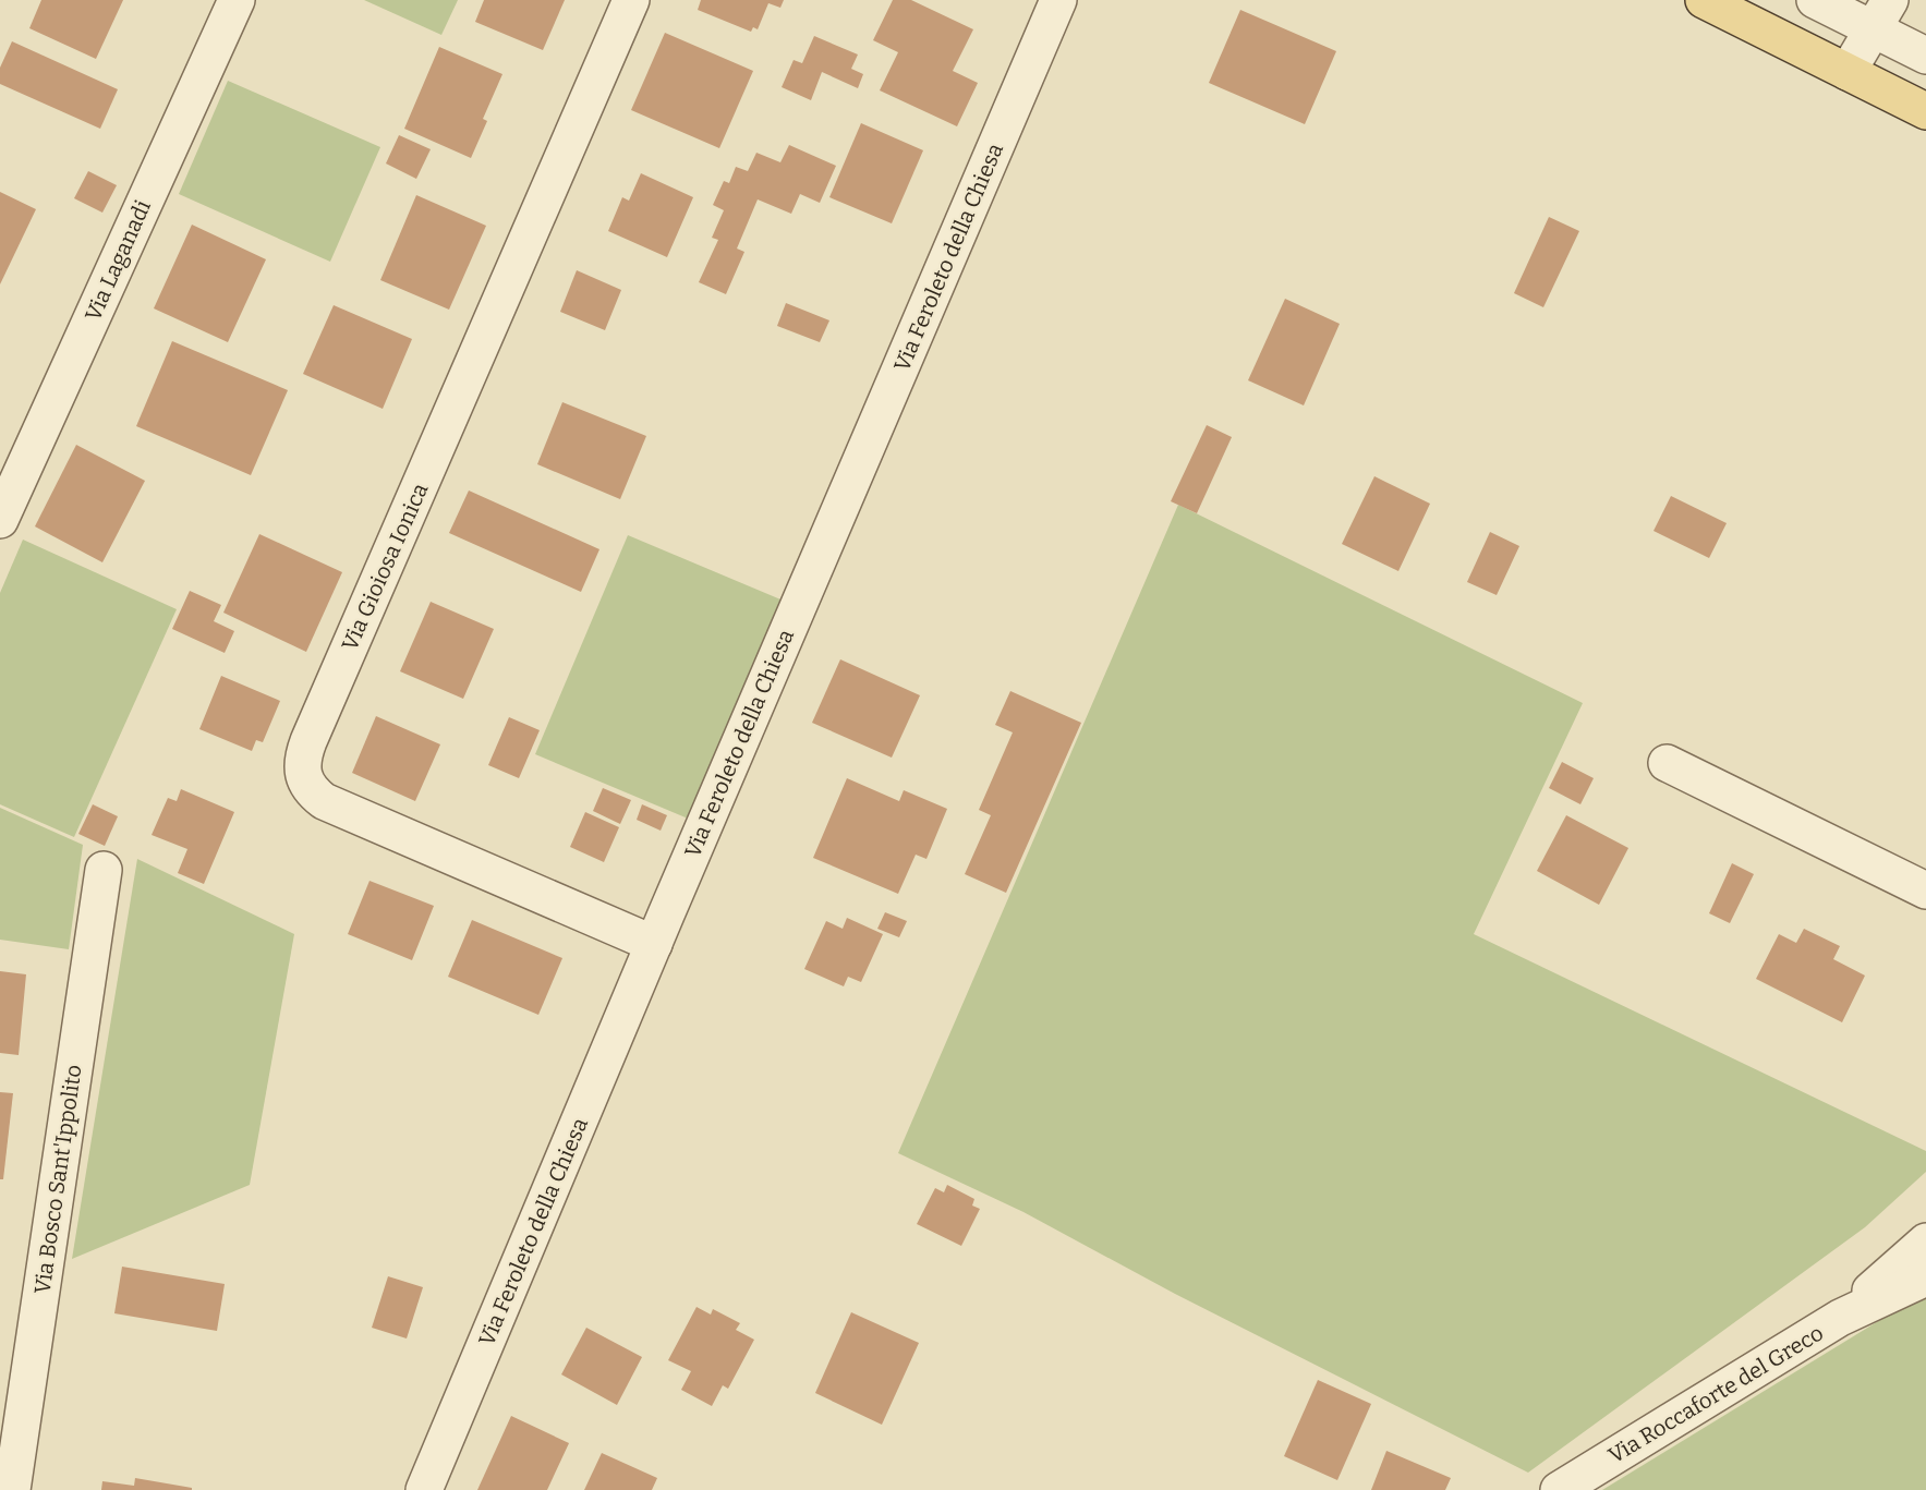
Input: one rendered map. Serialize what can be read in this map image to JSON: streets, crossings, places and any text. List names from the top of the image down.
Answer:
{
  "streets": {
    "street": [
      "Via Feroleto della Chiesa",
      "Via Laganadi",
      "Via Gioiosa Ionica",
      "Via Bosco Sant'Ippolito",
      "Via Roccaforte del Greco"
    ]
  },
  "crossings": [
    ["Via Feroleto della Chiesa", "Via Gioiosa Ionica"]
  ]
}
